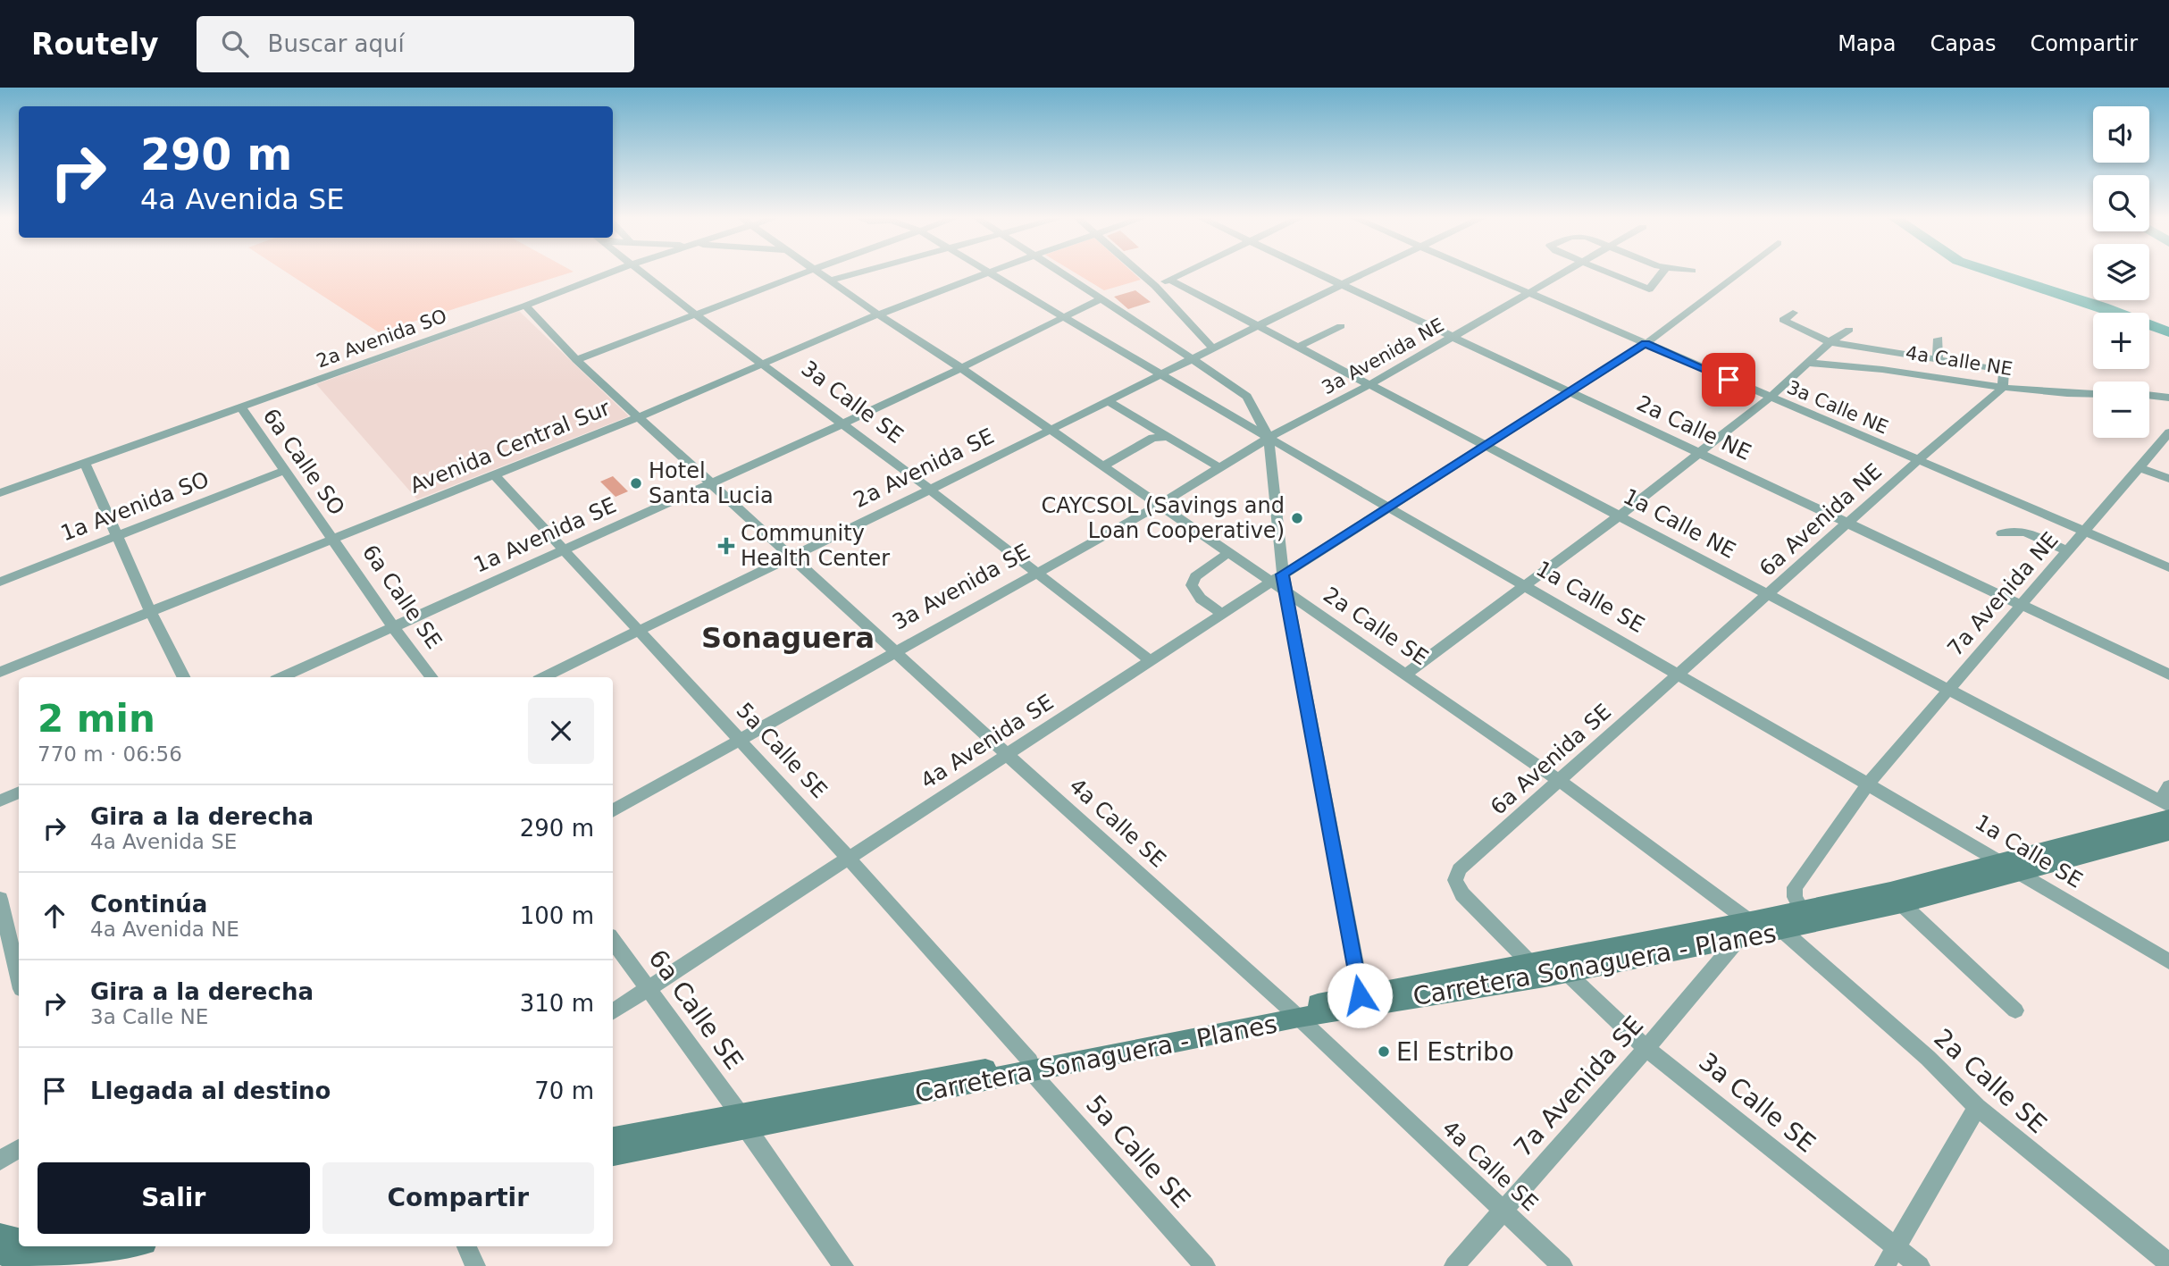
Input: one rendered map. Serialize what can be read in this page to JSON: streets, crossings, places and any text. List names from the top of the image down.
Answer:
{
  "streets": {
    "main road": ["Carretera Sonaguera - Planes"],
    "street": [
      "2a Avenida SO",
      "3a Avenida NE",
      "4a Calle NE",
      "3a Calle SE",
      "3a Calle NE",
      "2a Calle NE",
      "Avenida Central Sur",
      "6a Calle SO",
      "2a Avenida SE",
      "1a Avenida SO",
      "6a Avenida NE",
      "1a Calle NE",
      "1a Avenida SE",
      "3a Avenida SE",
      "7a Avenida NE",
      "6a Calle SE",
      "1a Calle SE",
      "2a Calle SE",
      "4a Avenida SE",
      "5a Calle SE",
      "6a Avenida SE",
      "4a Calle SE",
      "7a Avenida SE"
    ]
  },
  "crossings": [
    ["2a Avenida SO", "6a Calle SO"],
    ["2a Avenida SO", "4a Calle SE"],
    ["3a Avenida NE", "3a Calle NE"],
    ["3a Avenida NE", "2a Calle NE"],
    ["3a Avenida NE", "1a Calle NE"],
    ["3a Avenida NE", "3a Avenida SE"],
    ["3a Avenida NE", "1a Calle SE"],
    ["4a Calle NE", "6a Avenida NE"],
    ["3a Calle SE", "Avenida Central Sur"],
    ["3a Calle SE", "2a Avenida SE"],
    ["3a Calle SE", "1a Avenida SE"],
    ["3a Calle SE", "3a Avenida SE"],
    ["3a Calle SE", "4a Avenida SE"],
    ["3a Calle SE", "Carretera Sonaguera - Planes"],
    ["3a Calle SE", "7a Avenida SE"],
    ["3a Calle NE", "6a Avenida NE"],
    ["3a Calle NE", "7a Avenida NE"],
    ["3a Calle NE", "4a Avenida SE"],
    ["2a Calle NE", "2a Avenida SE"],
    ["2a Calle NE", "6a Avenida NE"],
    ["2a Calle NE", "7a Avenida NE"],
    ["2a Calle NE", "4a Avenida SE"],
    ["Avenida Central Sur", "6a Calle SO"],
    ["Avenida Central Sur", "6a Calle SE"],
    ["Avenida Central Sur", "5a Calle SE"],
    ["Avenida Central Sur", "4a Calle SE"],
    ["6a Calle SO", "1a Avenida SO"],
    ["6a Calle SO", "6a Calle SE"],
    ["2a Avenida SE", "1a Calle NE"],
    ["2a Avenida SE", "1a Calle SE"],
    ["2a Avenida SE", "5a Calle SE"],
    ["2a Avenida SE", "4a Calle SE"],
    ["6a Avenida NE", "1a Calle NE"],
    ["6a Avenida NE", "1a Calle SE"],
    ["6a Avenida NE", "6a Avenida SE"],
    ["1a Calle NE", "7a Avenida NE"],
    ["1a Calle NE", "4a Avenida SE"],
    ["1a Calle NE", "Carretera Sonaguera - Planes"],
    ["1a Avenida SE", "6a Calle SE"],
    ["1a Avenida SE", "1a Calle SE"],
    ["1a Avenida SE", "5a Calle SE"],
    ["1a Avenida SE", "4a Calle SE"],
    ["3a Avenida SE", "1a Calle SE"],
    ["3a Avenida SE", "5a Calle SE"],
    ["3a Avenida SE", "4a Calle SE"],
    ["7a Avenida NE", "1a Calle SE"],
    ["6a Calle SE", "4a Avenida SE"],
    ["6a Calle SE", "Carretera Sonaguera - Planes"],
    ["1a Calle SE", "4a Avenida SE"],
    ["1a Calle SE", "6a Avenida SE"],
    ["1a Calle SE", "Carretera Sonaguera - Planes"],
    ["2a Calle SE", "6a Avenida SE"],
    ["2a Calle SE", "Carretera Sonaguera - Planes"],
    ["4a Avenida SE", "5a Calle SE"],
    ["4a Avenida SE", "4a Calle SE"],
    ["5a Calle SE", "Carretera Sonaguera - Planes"],
    ["6a Avenida SE", "Carretera Sonaguera - Planes"],
    ["4a Calle SE", "Carretera Sonaguera - Planes"],
    ["4a Calle SE", "7a Avenida SE"],
    ["Carretera Sonaguera - Planes", "7a Avenida SE"]
  ],
  "districts": ["Sonaguera"],
  "places": {
    "other": ["Hotel Santa Lucia", "CAYCSOL (Savings and Loan Cooperative)", "El Estribo"],
    "health": ["Community Health Center"]
  },
  "page": {
    "header": "Routely",
    "search": "Buscar aquí",
    "nav": ["Mapa", "Capas", "Compartir"],
    "map_buttons": ["+", "−"],
    "turn": ["290 m", "4a Avenida SE"],
    "heading": ["2 min", "770 m · 06:56"],
    "list": [
      {
        "name": "Gira a la derecha",
        "note": "4a Avenida SE",
        "value": "290 m"
      },
      {
        "name": "Continúa",
        "note": "4a Avenida NE",
        "value": "100 m"
      },
      {
        "name": "Gira a la derecha",
        "note": "3a Calle NE",
        "value": "310 m"
      },
      {
        "name": "Llegada al destino",
        "value": "70 m"
      }
    ],
    "buttons": ["Salir", "Compartir"]
  }
}
